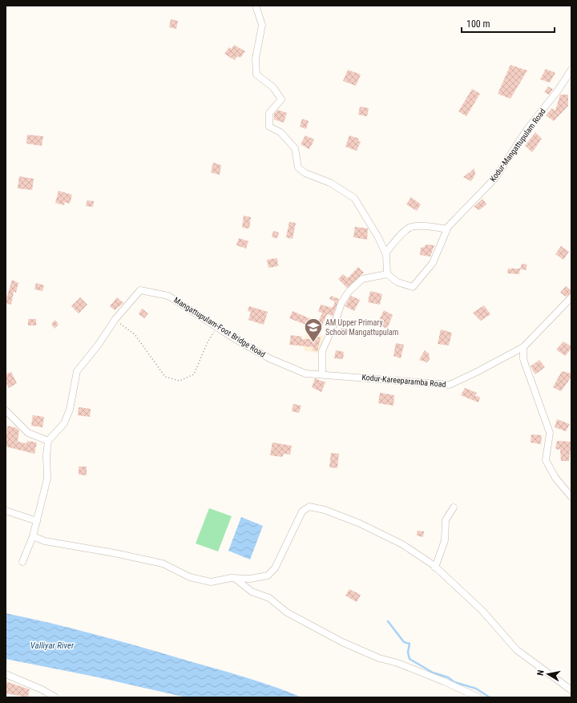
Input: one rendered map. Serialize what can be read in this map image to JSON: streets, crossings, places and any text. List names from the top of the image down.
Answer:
{
  "streets": {
    "street": ["Kodur-Mangattupulam Road", "Mangattupulam-Foot Bridge Road", "Kodur-Kareeparamba Road"]
  },
  "crossings": [
    ["Mangattupulam-Foot Bridge Road", "Kodur-Kareeparamba Road"]
  ],
  "water": ["Valliyar River"],
  "places": {
    "school or university": ["AM Upper Primary School Mangattupulam"]
  },
  "scale_bar": "100 m",
  "north": "left"
}
